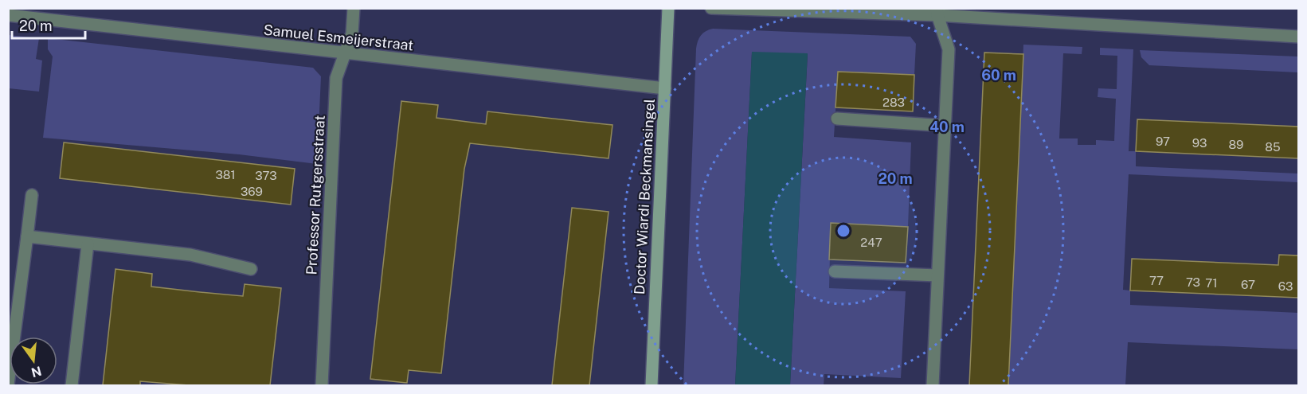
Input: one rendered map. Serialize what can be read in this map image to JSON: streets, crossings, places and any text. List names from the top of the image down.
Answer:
{
  "streets": {
    "street": ["Samuel Esmeijerstraat", "Professor Rutgersstraat", "Doctor Wiardi Beckmansingel"]
  },
  "crossings": [
    ["Samuel Esmeijerstraat", "Professor Rutgersstraat"],
    ["Samuel Esmeijerstraat", "Doctor Wiardi Beckmansingel"]
  ],
  "house_numbers": [
    "283",
    "97",
    "93",
    "89",
    "85",
    "381",
    "373",
    "369",
    "247",
    "77",
    "73",
    "71",
    "67",
    "63"
  ],
  "scale_bar": "20 m",
  "north": "bottom",
  "rings": ["60 m", "40 m", "20 m"]
}
